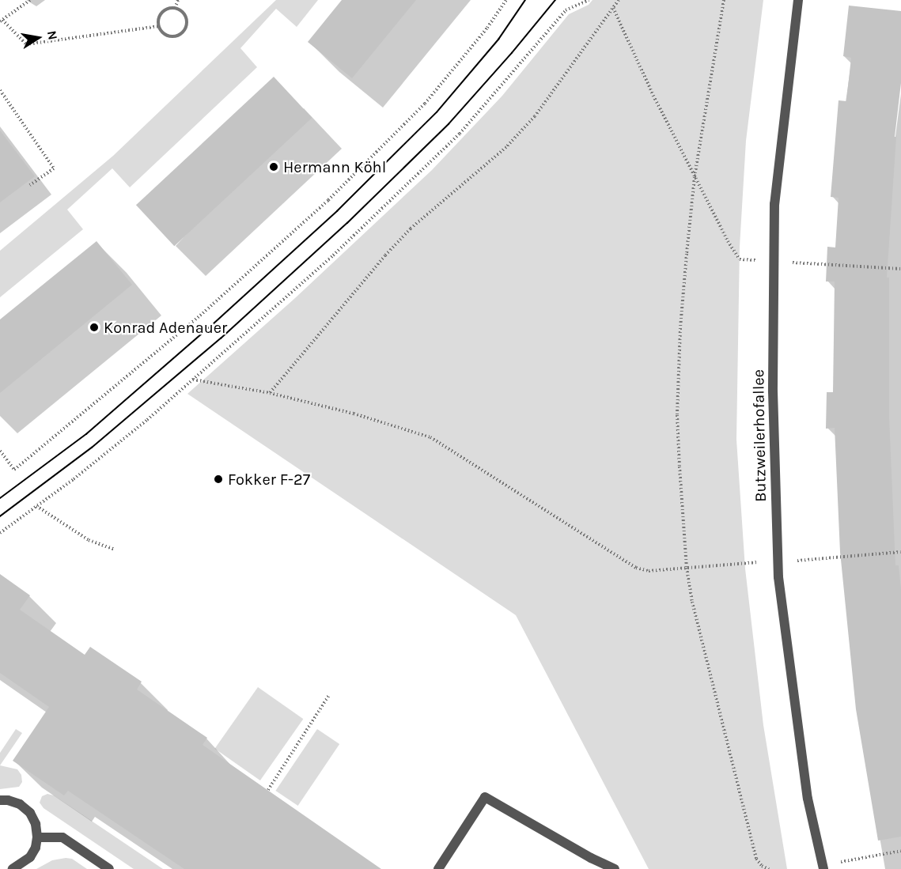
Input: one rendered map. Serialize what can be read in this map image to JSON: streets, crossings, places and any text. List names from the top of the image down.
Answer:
{
  "streets": {
    "street": ["Butzweilerhofallee"]
  },
  "places": ["Hermann Köhl", "Konrad Adenauer", "Fokker F-27"],
  "north": "right"
}
